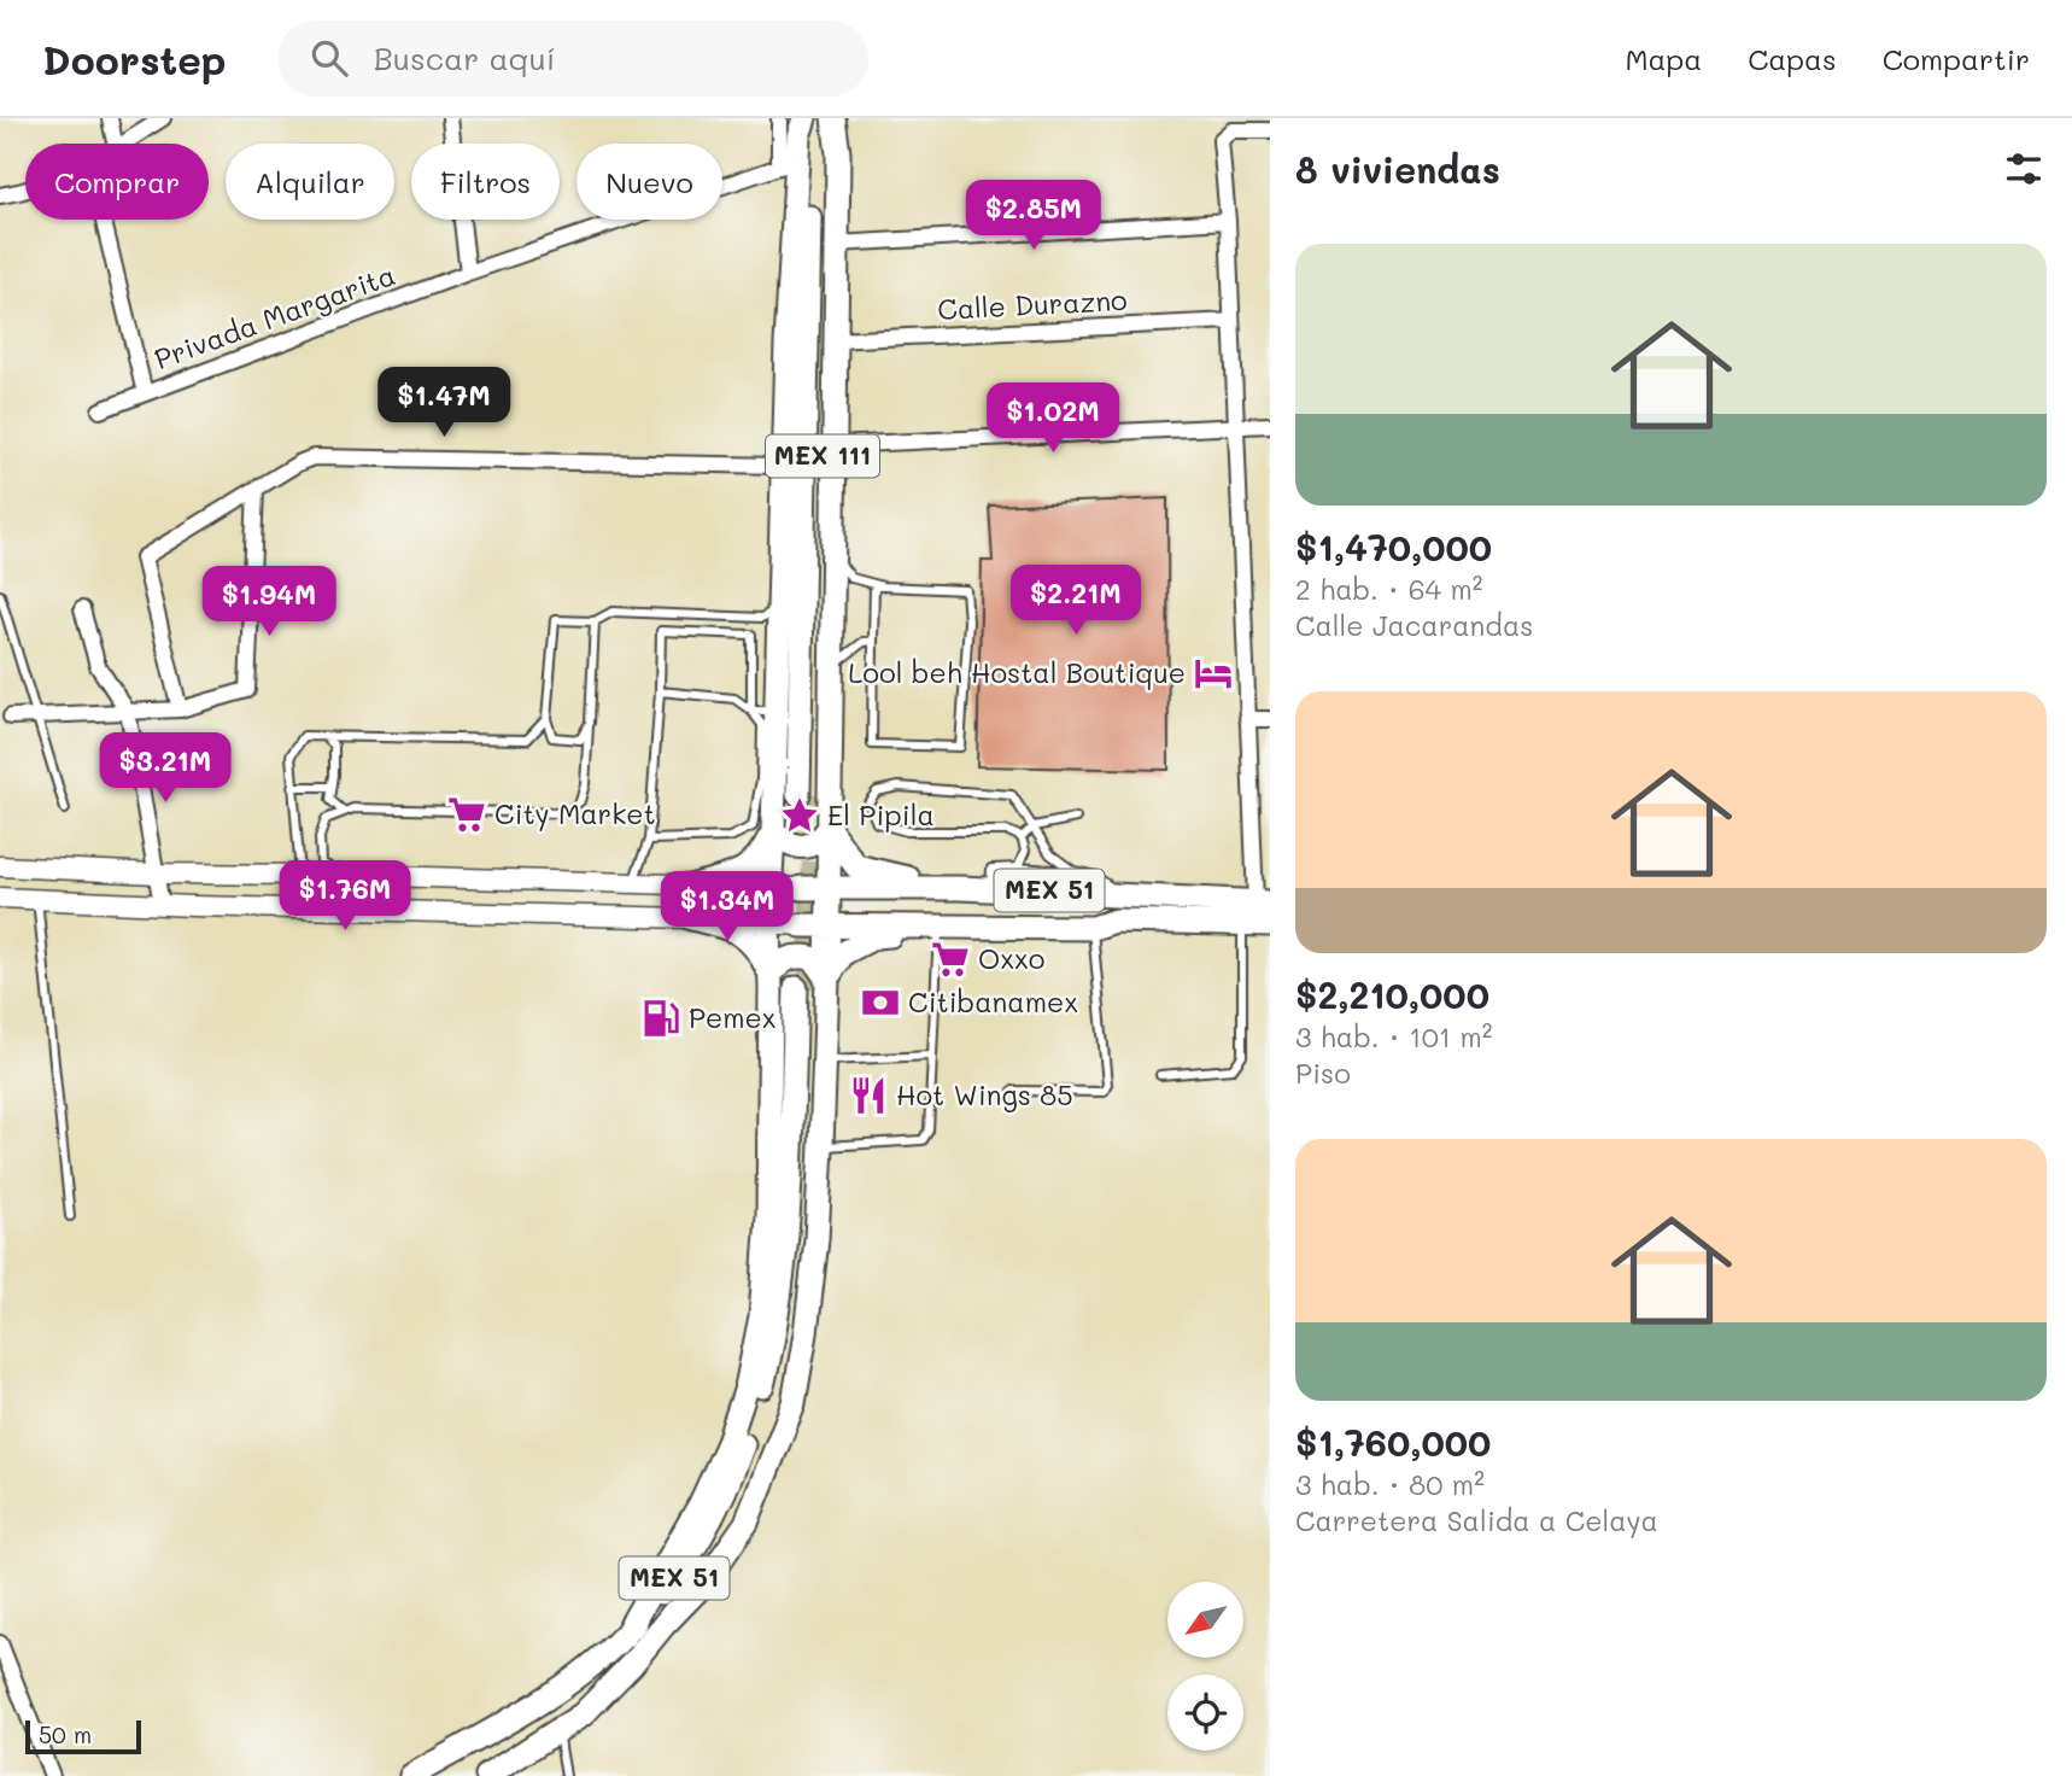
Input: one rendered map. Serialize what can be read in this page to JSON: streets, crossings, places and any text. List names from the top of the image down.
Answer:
{
  "streets": {
    "main road": ["MEX 111", "MEX 51"],
    "street": ["Calle Durazno", "Privada Margarita"]
  },
  "places": {
    "hotel": ["Lool beh Hostal Boutique"],
    "supermarket": ["City Market", "Oxxo"],
    "place": ["El Pipila"],
    "bank": ["Citibanamex"],
    "fuel station": ["Pemex"],
    "restaurant": ["Hot Wings 85"]
  },
  "scale_bar": "50 m",
  "north": "bottom left",
  "page": {
    "header": "Doorstep",
    "search": "Buscar aquí",
    "nav": ["Mapa", "Capas", "Compartir"],
    "heading": "8 viviendas",
    "chip": [
      "Comprar",
      "Alquilar",
      "Filtros",
      "Nuevo"
    ],
    "price": [
      "$2.85M",
      "$1.47M",
      "$1.02M",
      "$2.21M",
      "$1.94M",
      "$3.21M",
      "$1.76M",
      "$1.34M"
    ],
    "list": [
      {
        "name": "$1,470,000",
        "note": "2 hab. · 64 m² · Calle Jacarandas"
      },
      {
        "name": "$2,210,000",
        "note": "3 hab. · 101 m² · Piso"
      },
      {
        "name": "$1,760,000",
        "note": "3 hab. · 80 m² · Carretera Salida a Celaya"
      }
    ],
    "scale": "50 m"
  }
}
